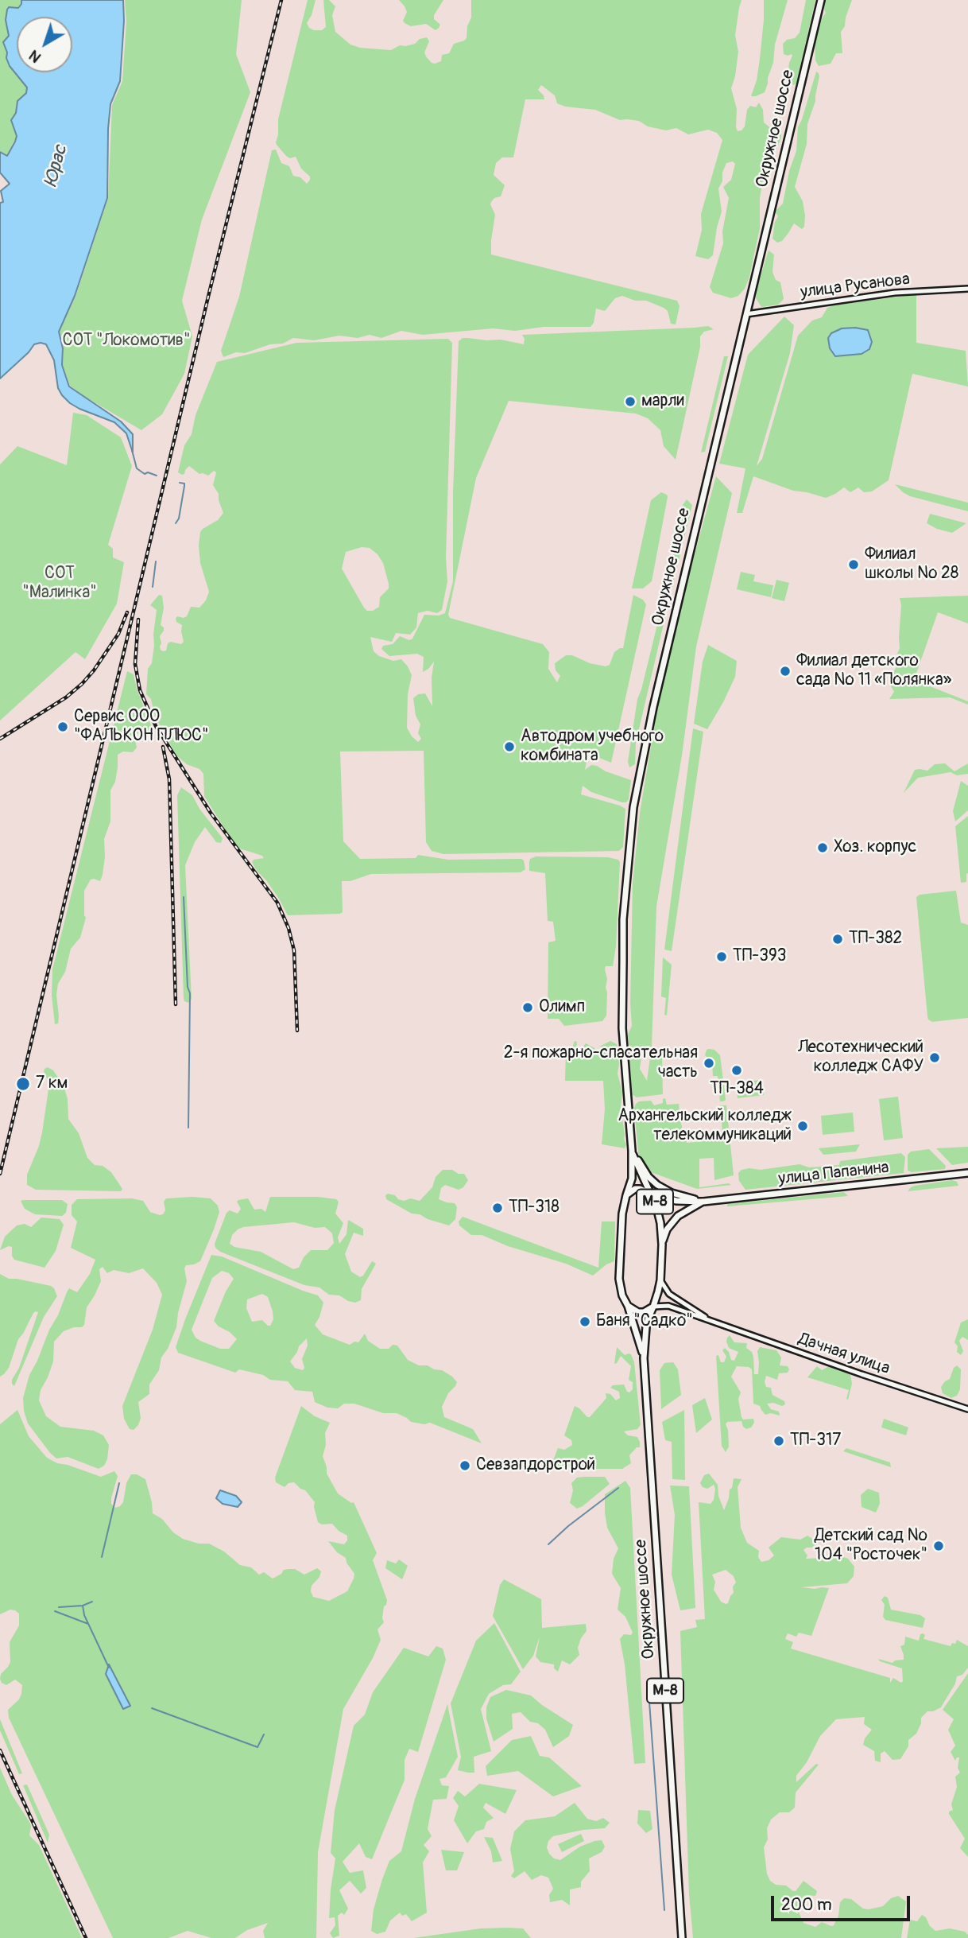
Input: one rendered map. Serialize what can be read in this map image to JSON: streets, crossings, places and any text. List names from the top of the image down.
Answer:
{
  "streets": {
    "main road": ["Окружное шоссе", "улица Папанина", "М-8"],
    "street": ["улица Русанова", "Дачная улица"]
  },
  "crossings": [
    ["Окружное шоссе", "улица Русанова"],
    ["Окружное шоссе", "улица Папанина"],
    ["Окружное шоссе", "М-8"],
    ["Окружное шоссе", "Дачная улица"],
    ["улица Папанина", "М-8"]
  ],
  "water": ["Юрас"],
  "parks": ["СОТ \"Локомотив\"", "СОТ \"Малинка\""],
  "places": [
    "марли",
    "Филиал школы № 28",
    "Филиал детского сада № 11 «Полянка»",
    "Сервис ООО \"ФАЛЬКОН ПЛЮС\"",
    "Автодром учебного комбината",
    "Хоз. корпус",
    "ТП-382",
    "ТП-393",
    "Олимп",
    "Лесотехнический колледж САФУ",
    "2-я пожарно-спасательная часть",
    "ТП-384",
    "7 км",
    "Архангельский колледж телекоммуникаций",
    "ТП-318",
    "Баня \"Садко\"",
    "ТП-317",
    "Севзапдорстрой",
    "Детский сад № 104 \"Росточек\""
  ],
  "scale_bar": "200 m",
  "north": "bottom left"
}
